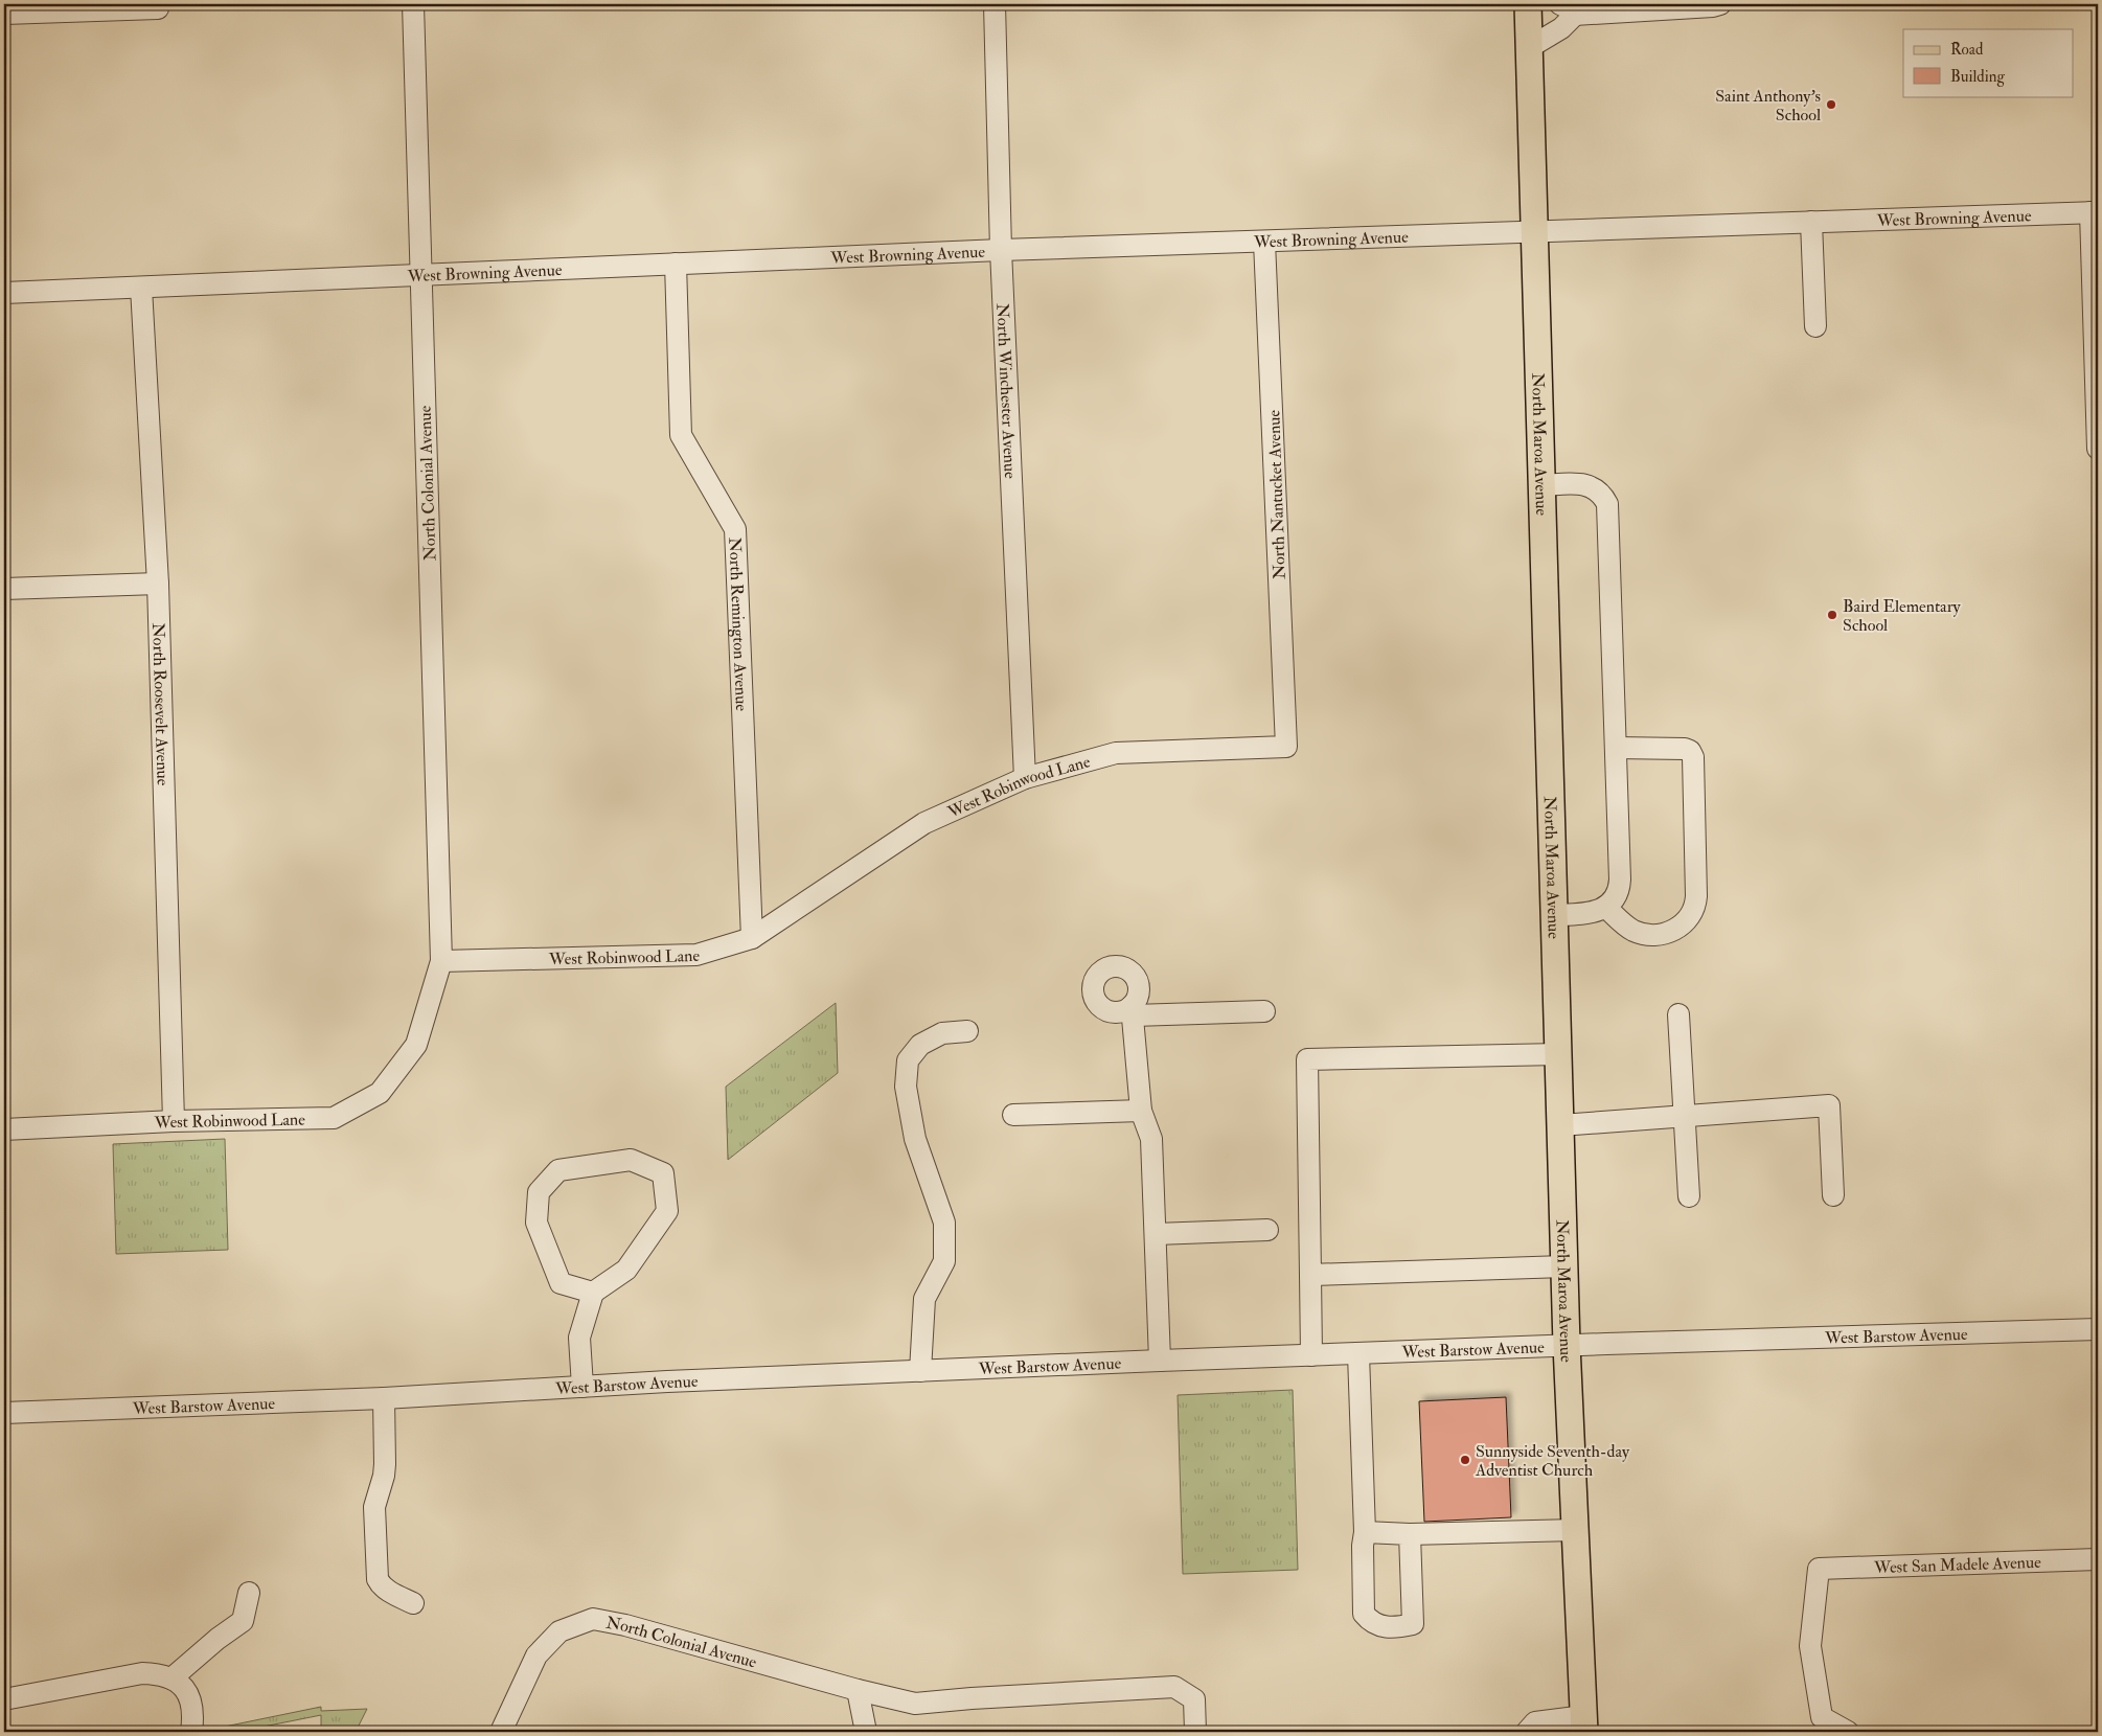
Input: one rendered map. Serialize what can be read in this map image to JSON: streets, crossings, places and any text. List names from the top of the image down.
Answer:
{
  "streets": {
    "main road": ["North Maroa Avenue"],
    "street": [
      "West Browning Avenue",
      "North Winchester Avenue",
      "North Colonial Avenue",
      "North Nantucket Avenue",
      "North Remington Avenue",
      "North Roosevelt Avenue",
      "West Robinwood Lane",
      "West Barstow Avenue",
      "West San Madele Avenue"
    ]
  },
  "crossings": [
    ["West Browning Avenue", "North Winchester Avenue"],
    ["West Browning Avenue", "North Maroa Avenue"],
    ["West Browning Avenue", "North Colonial Avenue"],
    ["West Browning Avenue", "North Nantucket Avenue"],
    ["West Browning Avenue", "North Remington Avenue"],
    ["West Browning Avenue", "North Roosevelt Avenue"],
    ["North Winchester Avenue", "West Robinwood Lane"],
    ["North Maroa Avenue", "West Barstow Avenue"],
    ["North Colonial Avenue", "West Robinwood Lane"],
    ["North Nantucket Avenue", "West Robinwood Lane"],
    ["North Remington Avenue", "West Robinwood Lane"],
    ["North Roosevelt Avenue", "West Robinwood Lane"]
  ],
  "places": ["Saint Anthony's School", "Baird Elementary School", "Sunnyside Seventh-day Adventist Church"],
  "legend": ["Road", "Building"]
}
